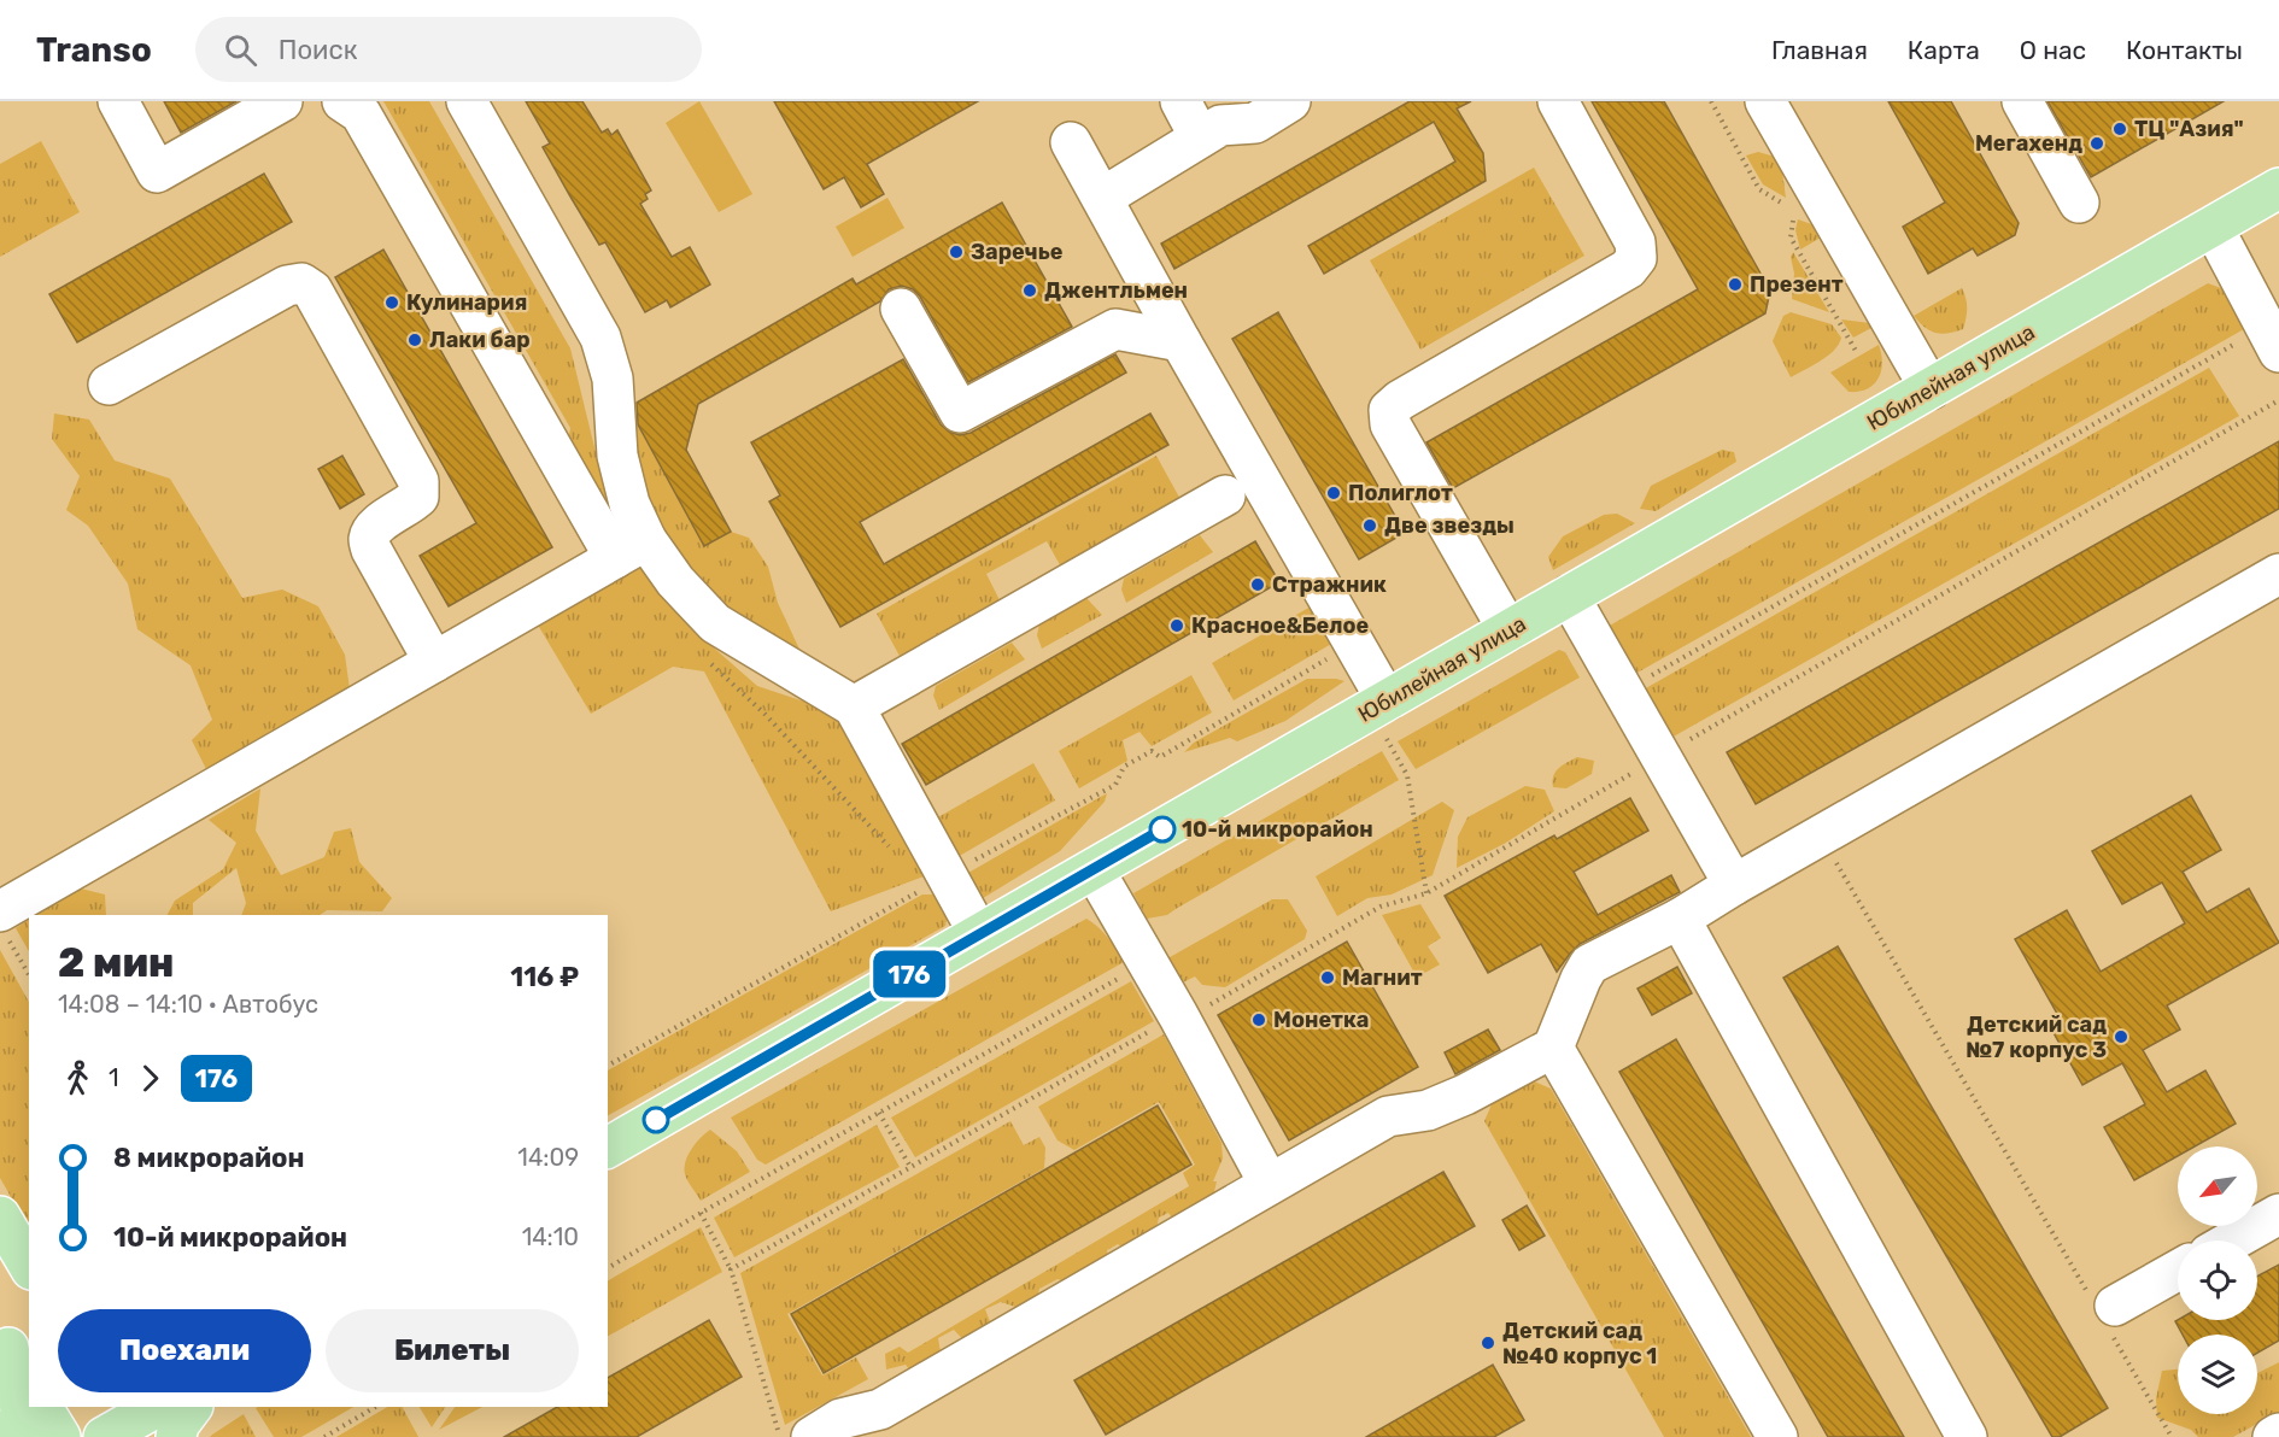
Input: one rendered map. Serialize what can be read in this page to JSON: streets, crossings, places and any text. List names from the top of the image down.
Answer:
{
  "streets": {
    "main road": ["Юбилейная улица"]
  },
  "places": [
    "ТЦ \"Азия\"",
    "Мегахенд",
    "Заречье",
    "Презент",
    "Джентльмен",
    "Кулинария",
    "Лаки бар",
    "Полиглот",
    "Две звезды",
    "Стражник",
    "Красное&Белое",
    "10-й микрорайон",
    "Магнит",
    "Монетка",
    "Детский сад №7 корпус 3",
    "Детский сад №40 корпус 1"
  ],
  "lines": ["bus line 176"],
  "north": "bottom left",
  "page": {
    "header": "Transo",
    "search": "Поиск",
    "nav": [
      "Главная",
      "Карта",
      "О нас",
      "Контакты"
    ],
    "on_map": "176",
    "heading": ["2 мин", "14:08 – 14:10 · Автобус", "116 ₽"],
    "legs": ["1", "176"],
    "list": [
      {
        "name": "8 микрорайон",
        "value": "14:09"
      },
      {
        "name": "10-й микрорайон",
        "value": "14:10"
      }
    ],
    "buttons": ["Поехали", "Билеты"]
  }
}
